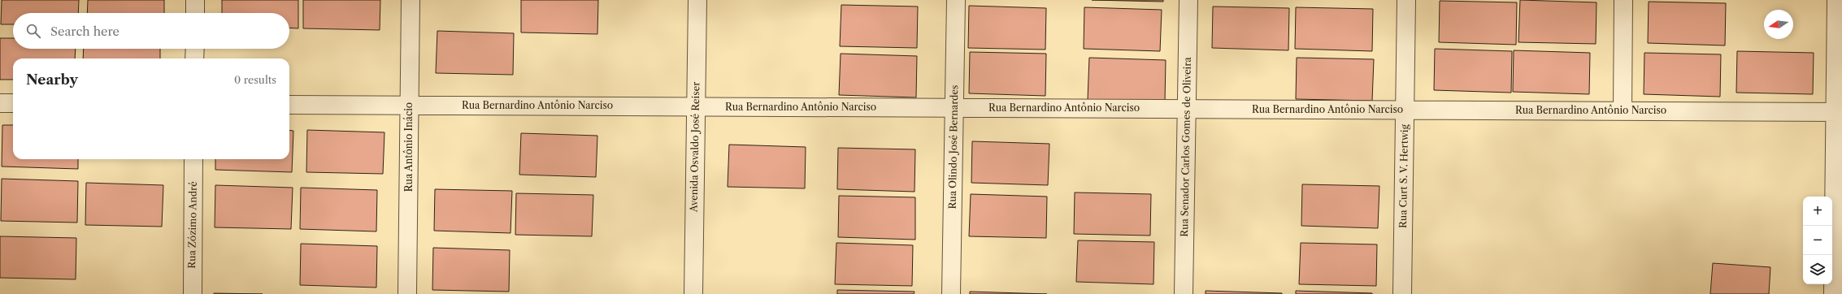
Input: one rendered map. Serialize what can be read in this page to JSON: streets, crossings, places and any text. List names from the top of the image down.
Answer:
{
  "streets": {
    "street": [
      "Rua Bernardino Antônio Narciso",
      "Rua Antônio Inácio",
      "Avenida Osvaldo José Reiser",
      "Rua Olindo José Bernardes",
      "Rua Senador Carlos Gomes de Oliveira",
      "Rua Curt S. V. Hertwig",
      "Rua Zózimo André"
    ]
  },
  "crossings": [
    ["Rua Bernardino Antônio Narciso", "Rua Antônio Inácio"],
    ["Rua Bernardino Antônio Narciso", "Avenida Osvaldo José Reiser"],
    ["Rua Bernardino Antônio Narciso", "Rua Olindo José Bernardes"],
    ["Rua Bernardino Antônio Narciso", "Rua Senador Carlos Gomes de Oliveira"],
    ["Rua Bernardino Antônio Narciso", "Rua Curt S. V. Hertwig"]
  ],
  "north": "left",
  "page": {
    "search": "Search here",
    "heading": ["Nearby", "0 results"],
    "map_buttons": ["+", "−"]
  }
}
